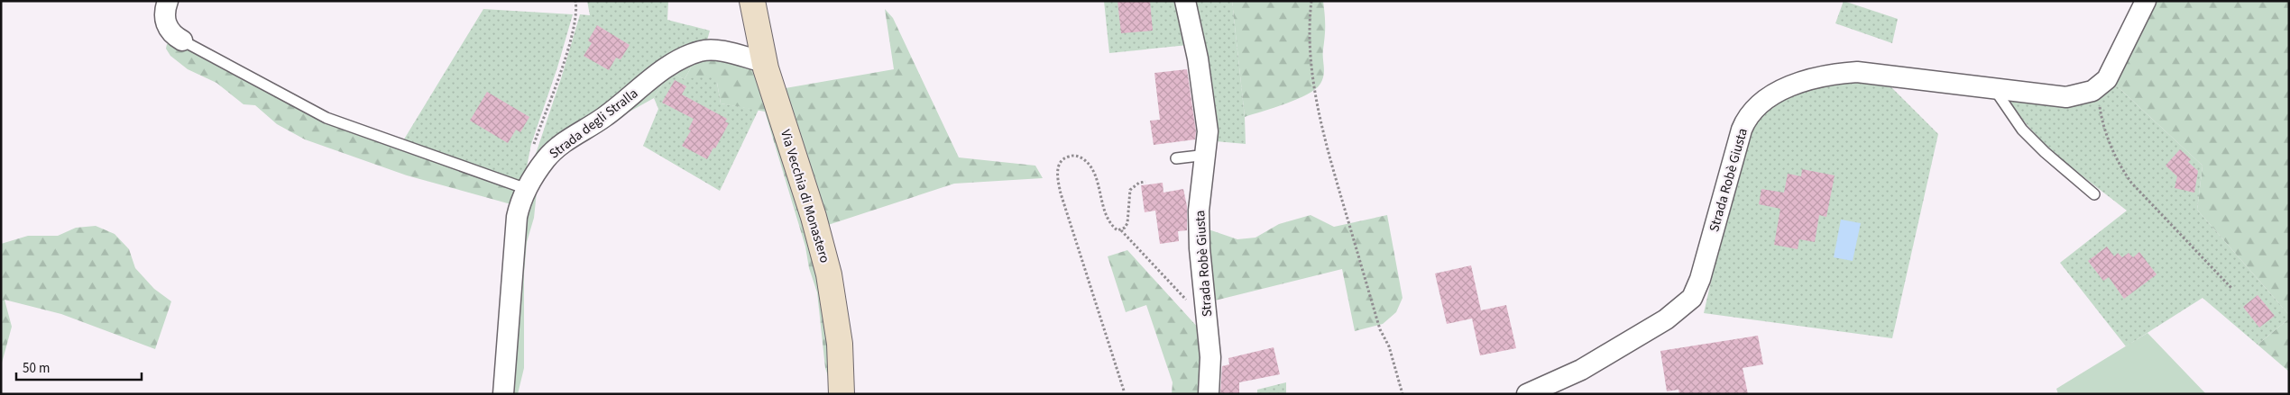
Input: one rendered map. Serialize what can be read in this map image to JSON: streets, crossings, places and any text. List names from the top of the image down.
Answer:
{
  "streets": {
    "street": ["Strada degli Stralla", "Strada Robè Giusta", "Via Vecchia di Monastero"]
  },
  "crossings": [
    ["Strada degli Stralla", "Via Vecchia di Monastero"]
  ],
  "scale_bar": "50 m"
}
